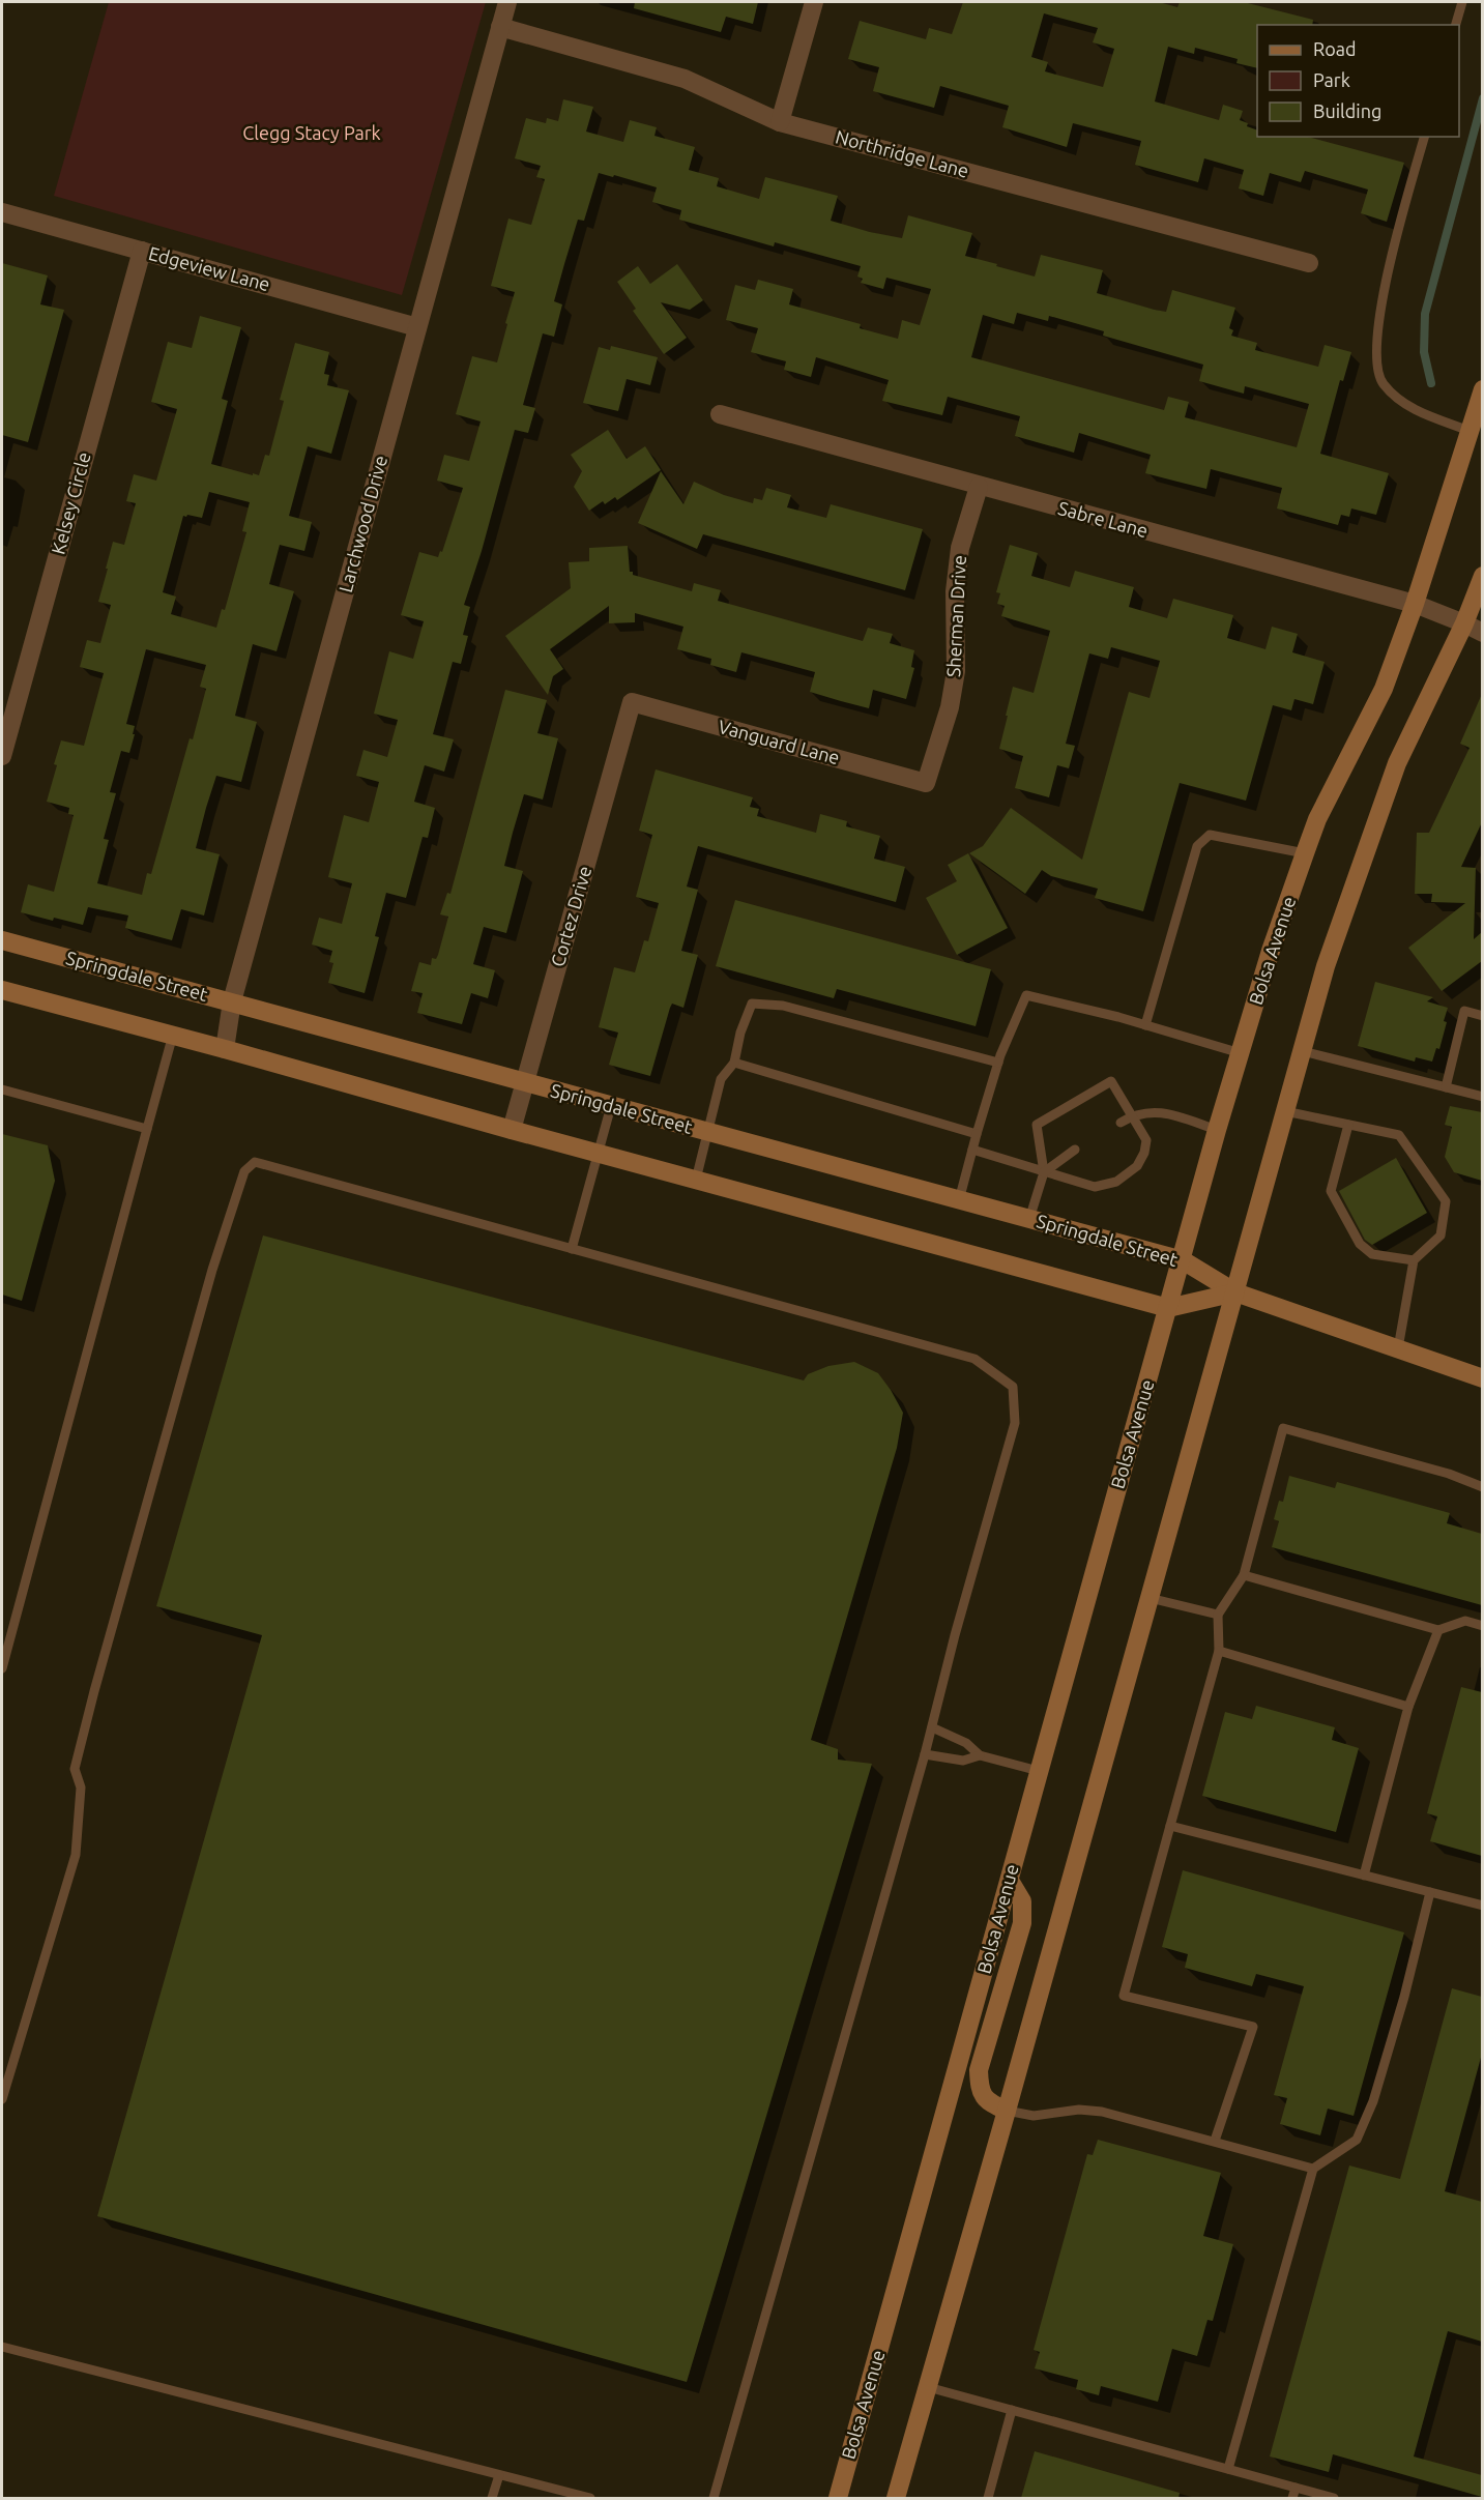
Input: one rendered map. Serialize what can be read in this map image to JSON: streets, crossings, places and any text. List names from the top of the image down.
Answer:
{
  "streets": {
    "main road": ["Bolsa Avenue", "Springdale Street"],
    "street": [
      "Northridge Lane",
      "Edgeview Lane",
      "Kelsey Circle",
      "Sabre Lane",
      "Larchwood Drive",
      "Sherman Drive",
      "Vanguard Lane",
      "Cortez Drive"
    ]
  },
  "crossings": [
    ["Northridge Lane", "Larchwood Drive"],
    ["Edgeview Lane", "Kelsey Circle"],
    ["Edgeview Lane", "Larchwood Drive"],
    ["Sabre Lane", "Sherman Drive"],
    ["Sabre Lane", "Bolsa Avenue"],
    ["Larchwood Drive", "Springdale Street"],
    ["Sherman Drive", "Vanguard Lane"],
    ["Vanguard Lane", "Cortez Drive"],
    ["Cortez Drive", "Springdale Street"],
    ["Bolsa Avenue", "Springdale Street"]
  ],
  "parks": ["Clegg Stacy Park"],
  "legend": ["Road", "Park", "Building"]
}
